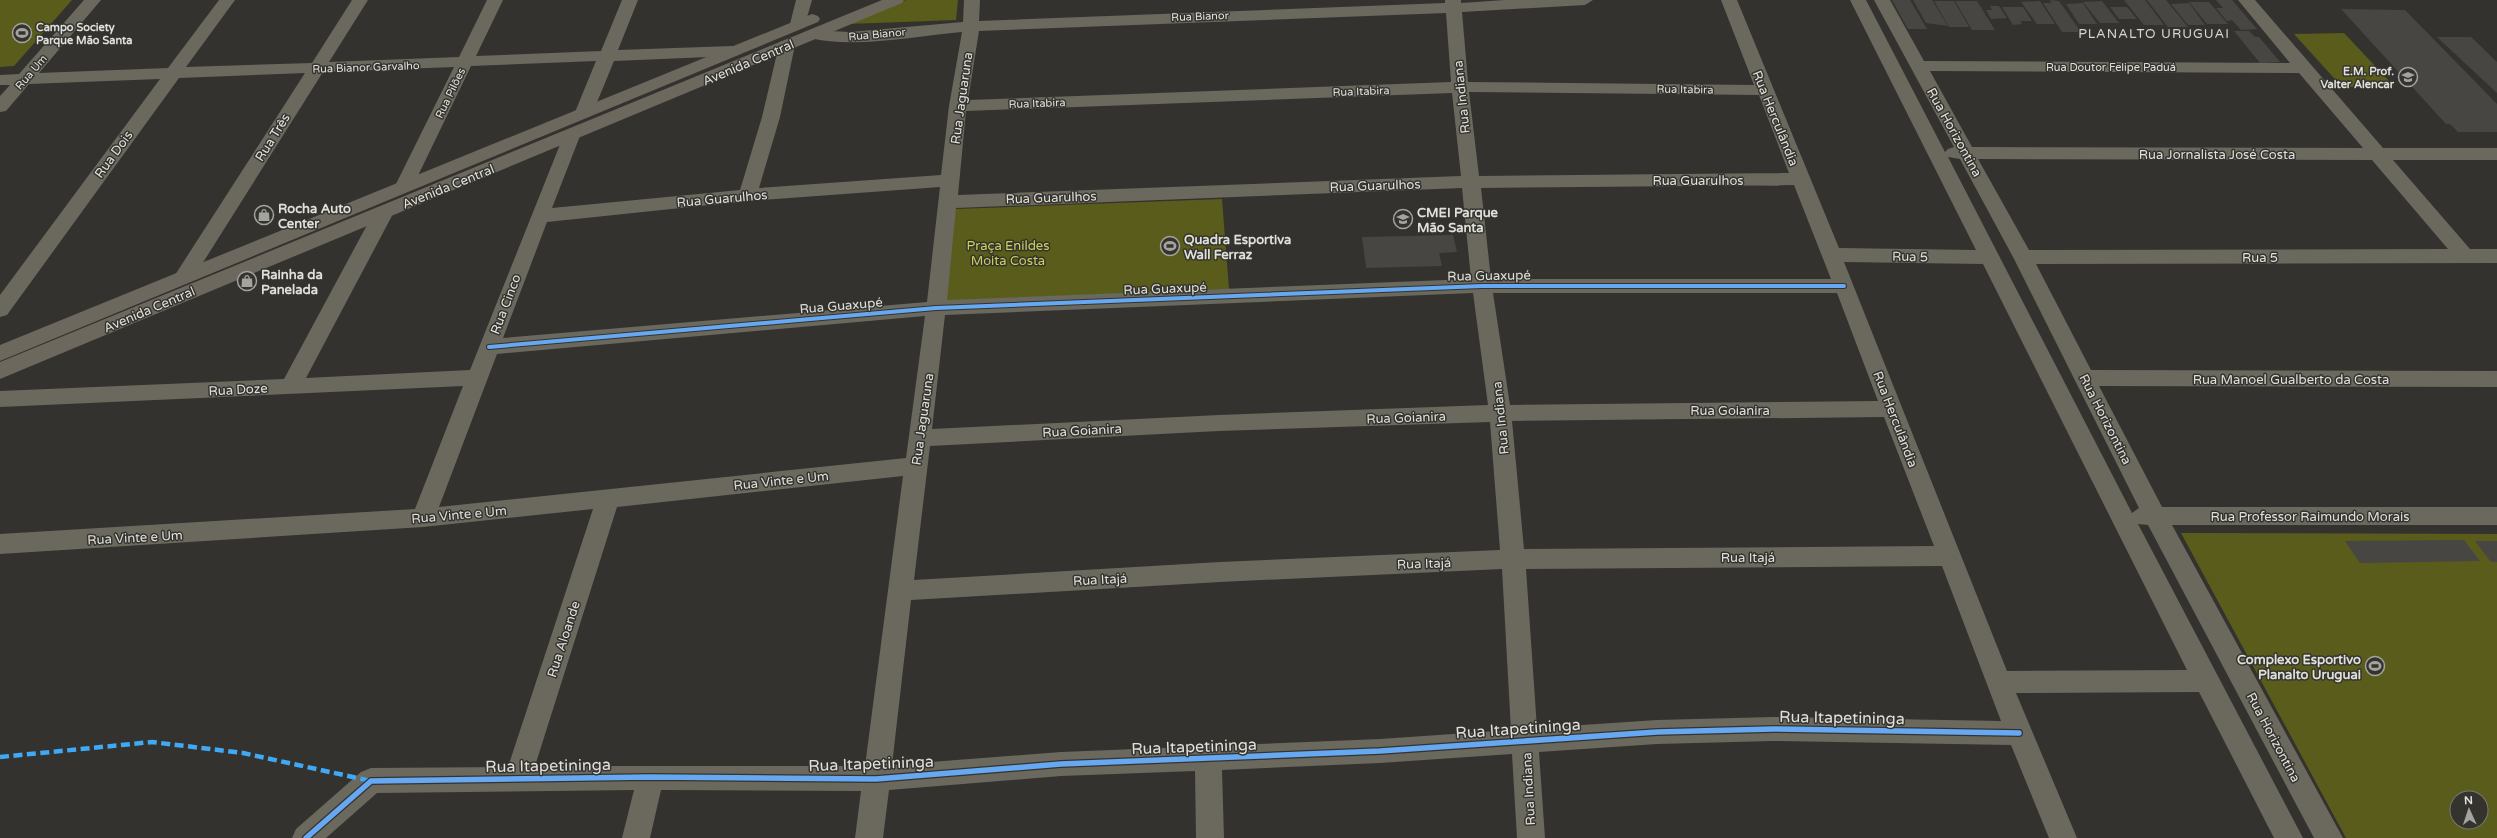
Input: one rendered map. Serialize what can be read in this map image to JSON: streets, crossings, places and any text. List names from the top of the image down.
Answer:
{
  "streets": {
    "main road": ["Avenida Central"],
    "street": [
      "Rua Bianor",
      "Rua Bianor Garvalho",
      "Rua Doutor Felipe Paduá",
      "Rua Um",
      "Rua Itabira",
      "Rua Pilões",
      "Rua Indiana",
      "Rua Jaguaruna",
      "Rua Herculândia",
      "Rua Horizontina",
      "Rua Três",
      "Rua Dois",
      "Rua Jornalista José Costa",
      "Rua Guarulhos",
      "Rua 5",
      "Rua Guaxupé",
      "Rua Cinco",
      "Rua Manoel Gualberto da Costa",
      "Rua Doze",
      "Rua Goianira",
      "Rua Vinte e Um",
      "Rua Professor Raimundo Morais",
      "Rua Itajá",
      "Rua Aloande",
      "Rua Itapetininga"
    ]
  },
  "crossings": [
    ["Rua Bianor", "Avenida Central"],
    ["Rua Bianor", "Rua Indiana"],
    ["Rua Bianor", "Rua Jaguaruna"],
    ["Avenida Central", "Rua Bianor Garvalho"],
    ["Avenida Central", "Rua Pilões"],
    ["Avenida Central", "Rua Três"],
    ["Avenida Central", "Rua Cinco"],
    ["Rua Bianor Garvalho", "Rua Um"],
    ["Rua Bianor Garvalho", "Rua Pilões"],
    ["Rua Bianor Garvalho", "Rua Três"],
    ["Rua Bianor Garvalho", "Rua Dois"],
    ["Rua Doutor Felipe Paduá", "Rua Horizontina"],
    ["Rua Itabira", "Rua Indiana"],
    ["Rua Itabira", "Rua Jaguaruna"],
    ["Rua Itabira", "Rua Herculândia"],
    ["Rua Indiana", "Rua Guarulhos"],
    ["Rua Indiana", "Rua Guaxupé"],
    ["Rua Indiana", "Rua Goianira"],
    ["Rua Indiana", "Rua Itajá"],
    ["Rua Indiana", "Rua Itapetininga"],
    ["Rua Jaguaruna", "Rua Guarulhos"],
    ["Rua Jaguaruna", "Rua Guaxupé"],
    ["Rua Jaguaruna", "Rua Goianira"],
    ["Rua Jaguaruna", "Rua Vinte e Um"],
    ["Rua Jaguaruna", "Rua Itajá"],
    ["Rua Jaguaruna", "Rua Itapetininga"],
    ["Rua Herculândia", "Rua Guarulhos"],
    ["Rua Herculândia", "Rua 5"],
    ["Rua Herculândia", "Rua Guaxupé"],
    ["Rua Herculândia", "Rua Goianira"],
    ["Rua Herculândia", "Rua Itajá"],
    ["Rua Herculândia", "Rua Itapetininga"],
    ["Rua Horizontina", "Rua Jornalista José Costa"],
    ["Rua Horizontina", "Rua 5"],
    ["Rua Horizontina", "Rua Manoel Gualberto da Costa"],
    ["Rua Horizontina", "Rua Professor Raimundo Morais"],
    ["Rua Guarulhos", "Rua Cinco"],
    ["Rua Guaxupé", "Rua Cinco"],
    ["Rua Cinco", "Rua Doze"],
    ["Rua Cinco", "Rua Vinte e Um"],
    ["Rua Vinte e Um", "Rua Aloande"],
    ["Rua Aloande", "Rua Itapetininga"]
  ],
  "districts": ["PLANALTO URUGUAI"],
  "parks": ["Praça Enildes Moita Costa"],
  "places": {
    "sports": ["Campo Society Parque Mão Santa", "Quadra Esportiva Wall Ferraz", "Complexo Esportivo Planalto Uruguai"],
    "school or university": ["E.M. Prof. Valter Alencar", "CMEI Parque Mão Santa"],
    "shop": ["Rocha Auto Center", "Rainha da Panelada"]
  },
  "north": "top"
}
